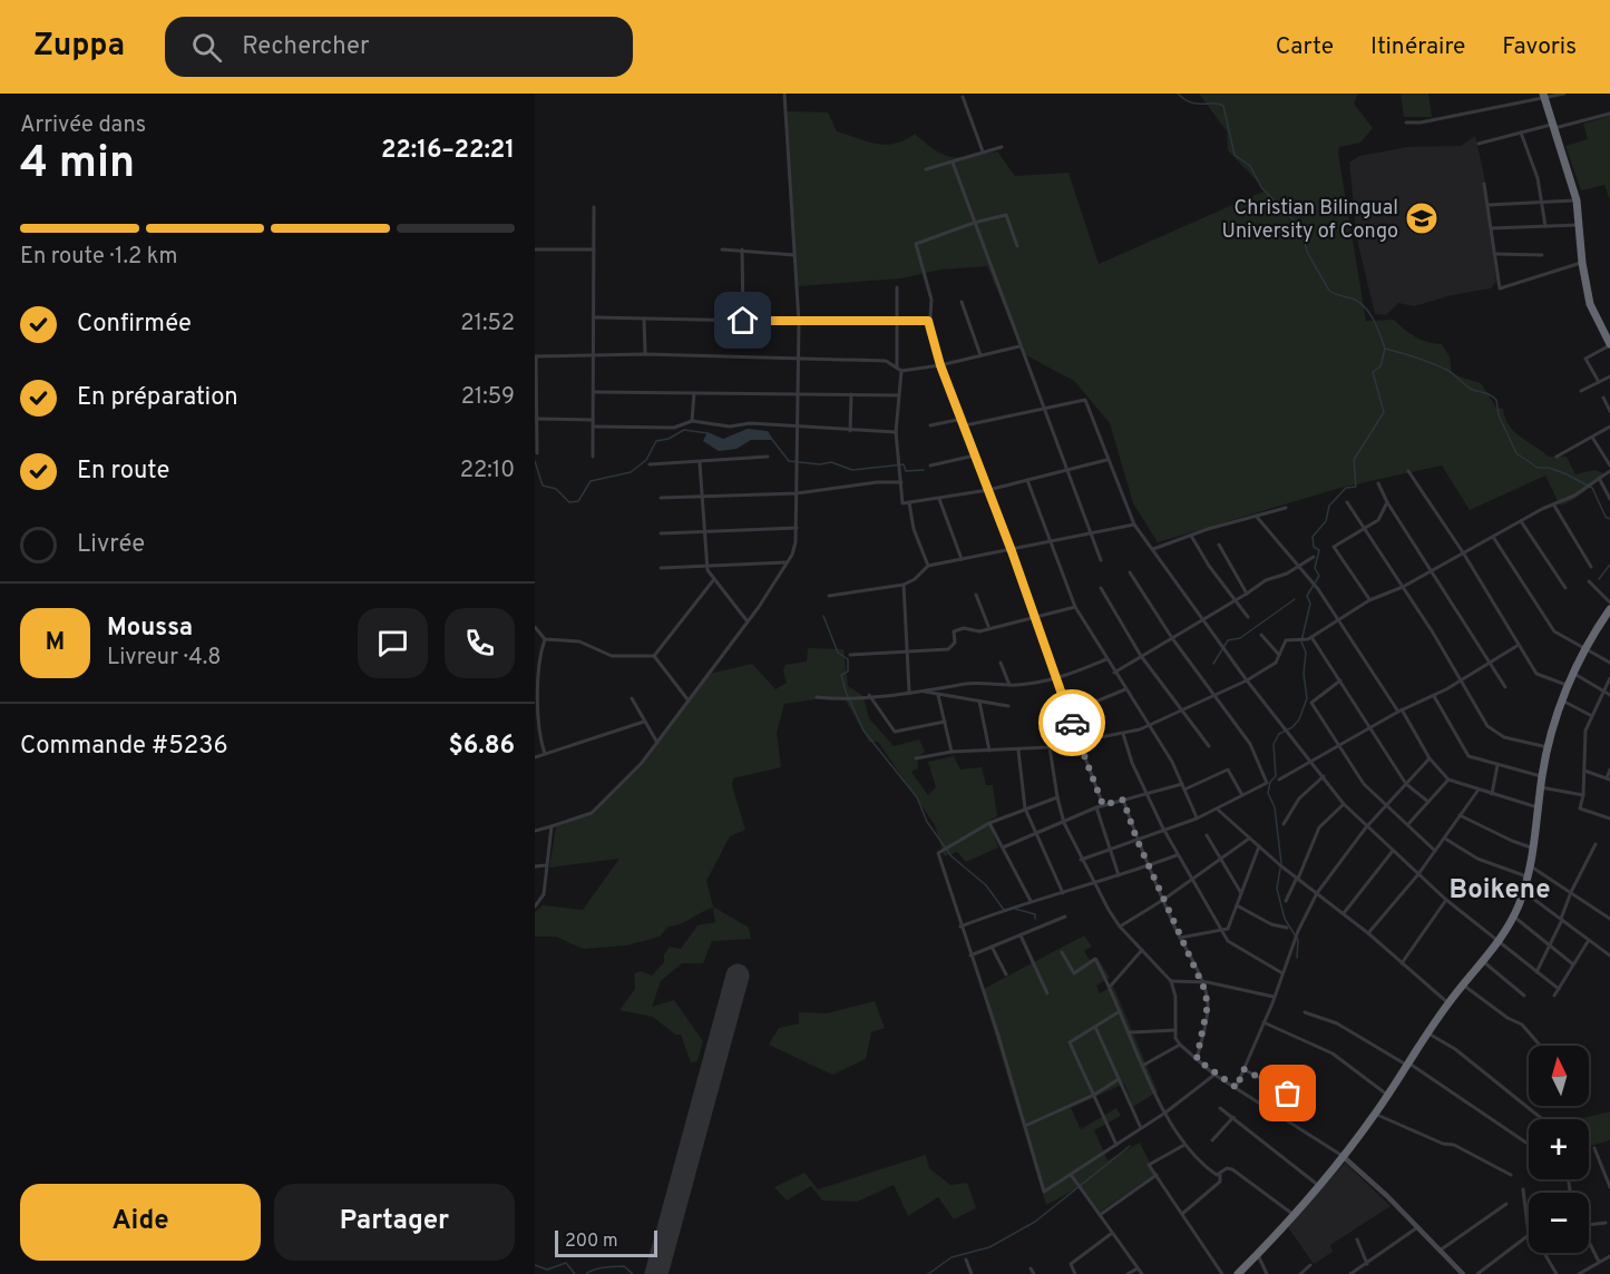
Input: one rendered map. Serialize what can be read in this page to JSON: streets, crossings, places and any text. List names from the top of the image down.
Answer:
{
  "districts": ["Boikene"],
  "places": {
    "school or university": ["Christian Bilingual University of Congo"]
  },
  "scale_bar": "200 m",
  "north": "top",
  "page": {
    "header": "Zuppa",
    "search": "Rechercher",
    "nav": ["Carte", "Itinéraire", "Favoris"],
    "heading": ["4 min", "Arrivée dans", "22:16–22:21"],
    "panel": [
      "Moussa",
      "Livreur · 4.8",
      "Commande #5236",
      "$6.86"
    ],
    "bar": "En route · 1.2 km",
    "list": [
      ["Confirmée", "21:52"],
      ["En préparation", "21:59"],
      ["En route", "22:10"],
      "Livrée"
    ],
    "round": "M",
    "map_buttons": ["+", "−"],
    "buttons": ["Aide", "Partager"],
    "scale": "200 m"
  }
}
